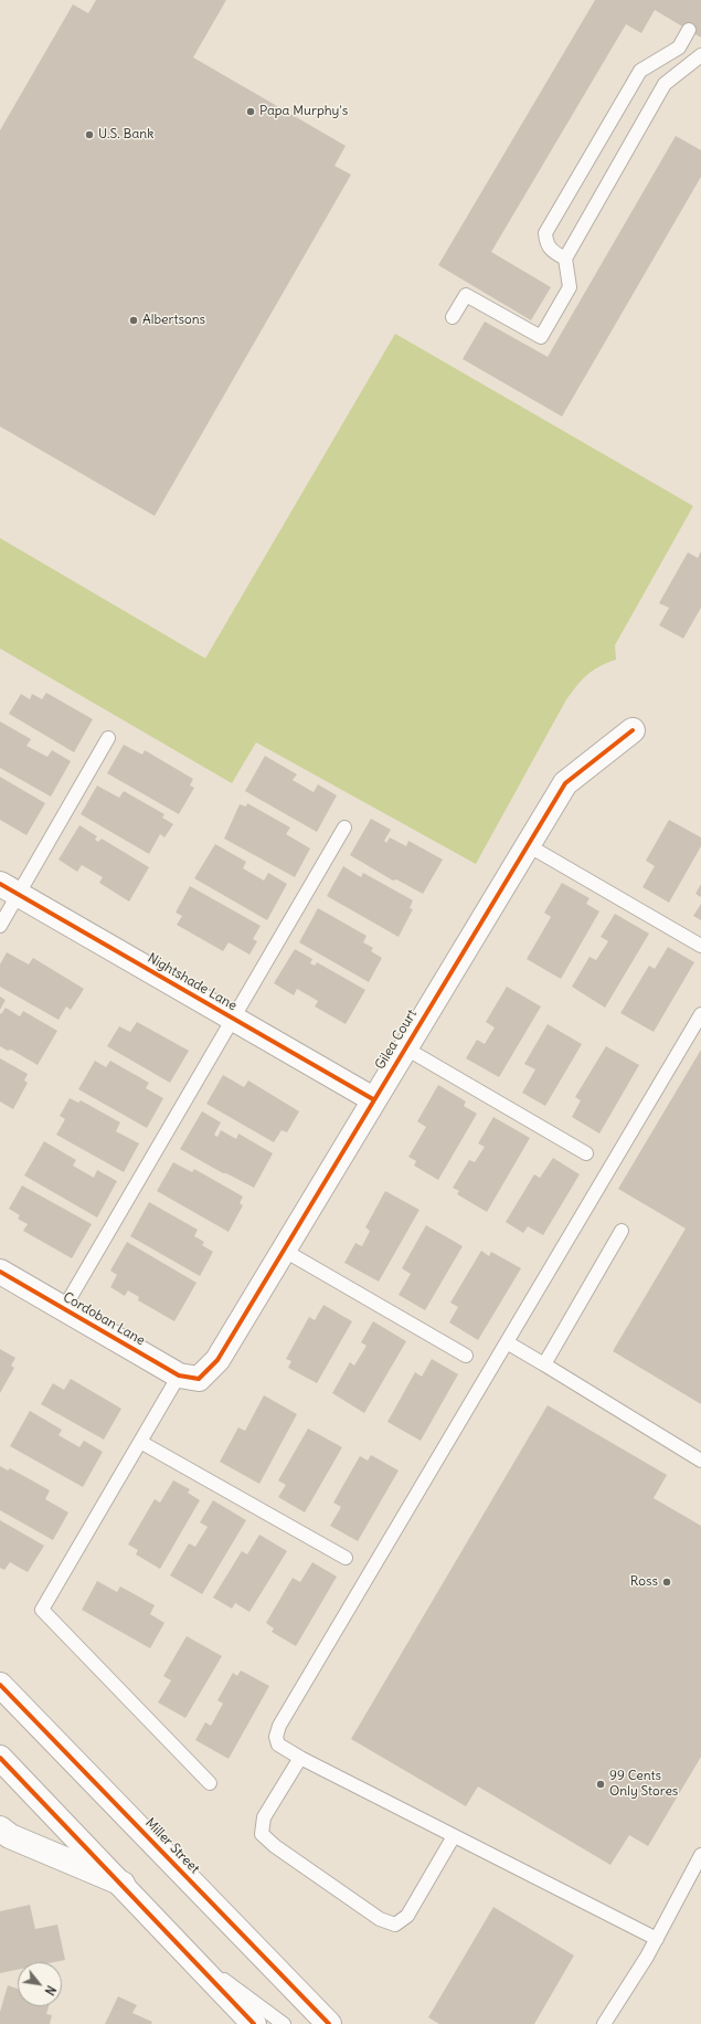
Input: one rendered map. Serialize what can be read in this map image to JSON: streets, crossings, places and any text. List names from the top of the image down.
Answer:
{
  "streets": {
    "street": [
      "Nightshade Lane",
      "Gilea Court",
      "Cordoban Lane",
      "Miller Street"
    ]
  },
  "crossings": [
    ["Nightshade Lane", "Gilea Court"],
    ["Gilea Court", "Cordoban Lane"]
  ],
  "places": [
    "Papa Murphy's",
    "U.S. Bank",
    "Albertsons",
    "Ross",
    "99 Cents Only Stores"
  ],
  "north": "bottom right"
}
